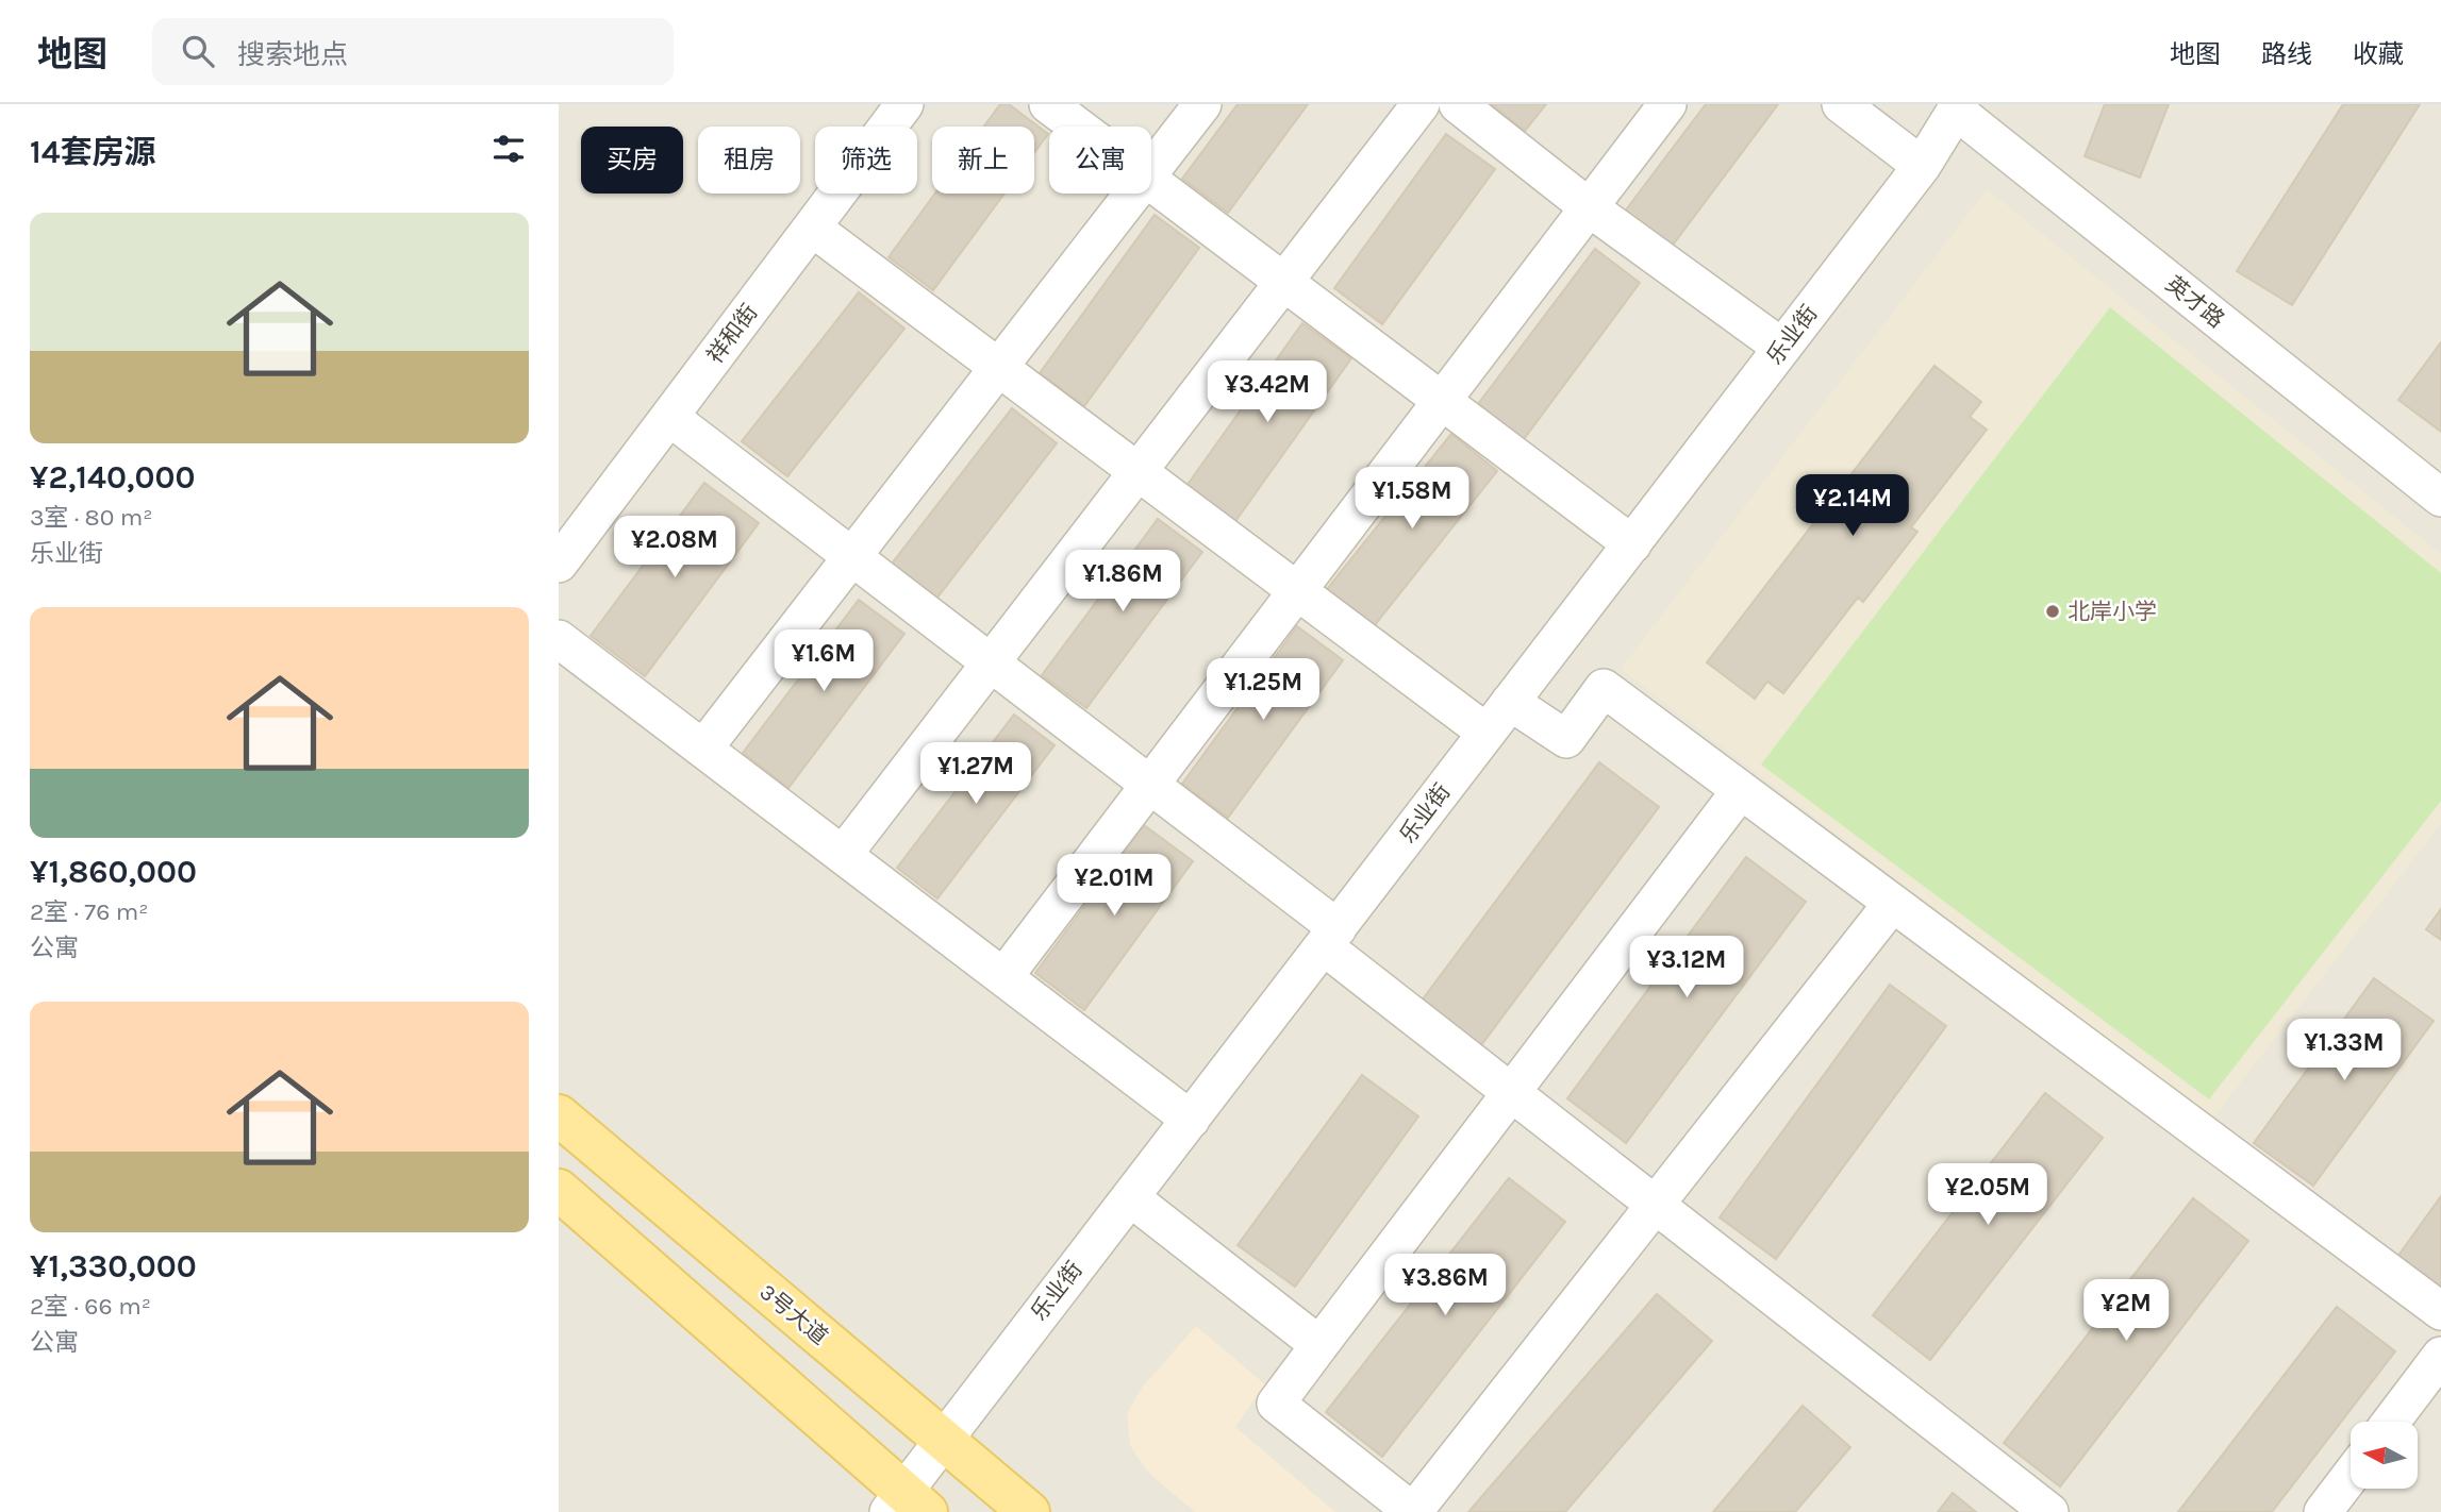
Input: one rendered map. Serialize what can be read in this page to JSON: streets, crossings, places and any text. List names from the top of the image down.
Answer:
{
  "streets": {
    "main road": ["3号大道"],
    "street": ["英才路", "祥和街", "乐业街"]
  },
  "crossings": [
    ["英才路", "乐业街"],
    ["乐业街", "3号大道"]
  ],
  "places": ["北岸小学"],
  "north": "left",
  "page": {
    "header": "地图",
    "search": "搜索地点",
    "nav": ["地图", "路线", "收藏"],
    "heading": "14套房源",
    "chip": [
      "买房",
      "租房",
      "筛选",
      "新上",
      "公寓"
    ],
    "list": [
      {
        "name": "¥2,140,000",
        "note": "3室 · 80 m² · 乐业街"
      },
      {
        "name": "¥1,860,000",
        "note": "2室 · 76 m² · 公寓"
      },
      {
        "name": "¥1,330,000",
        "note": "2室 · 66 m² · 公寓"
      }
    ],
    "price": [
      "¥3.42M",
      "¥1.58M",
      "¥2.14M",
      "¥2.08M",
      "¥1.86M",
      "¥1.6M",
      "¥1.25M",
      "¥1.27M",
      "¥2.01M",
      "¥3.12M",
      "¥1.33M",
      "¥2.05M",
      "¥3.86M",
      "¥2M"
    ]
  }
}
